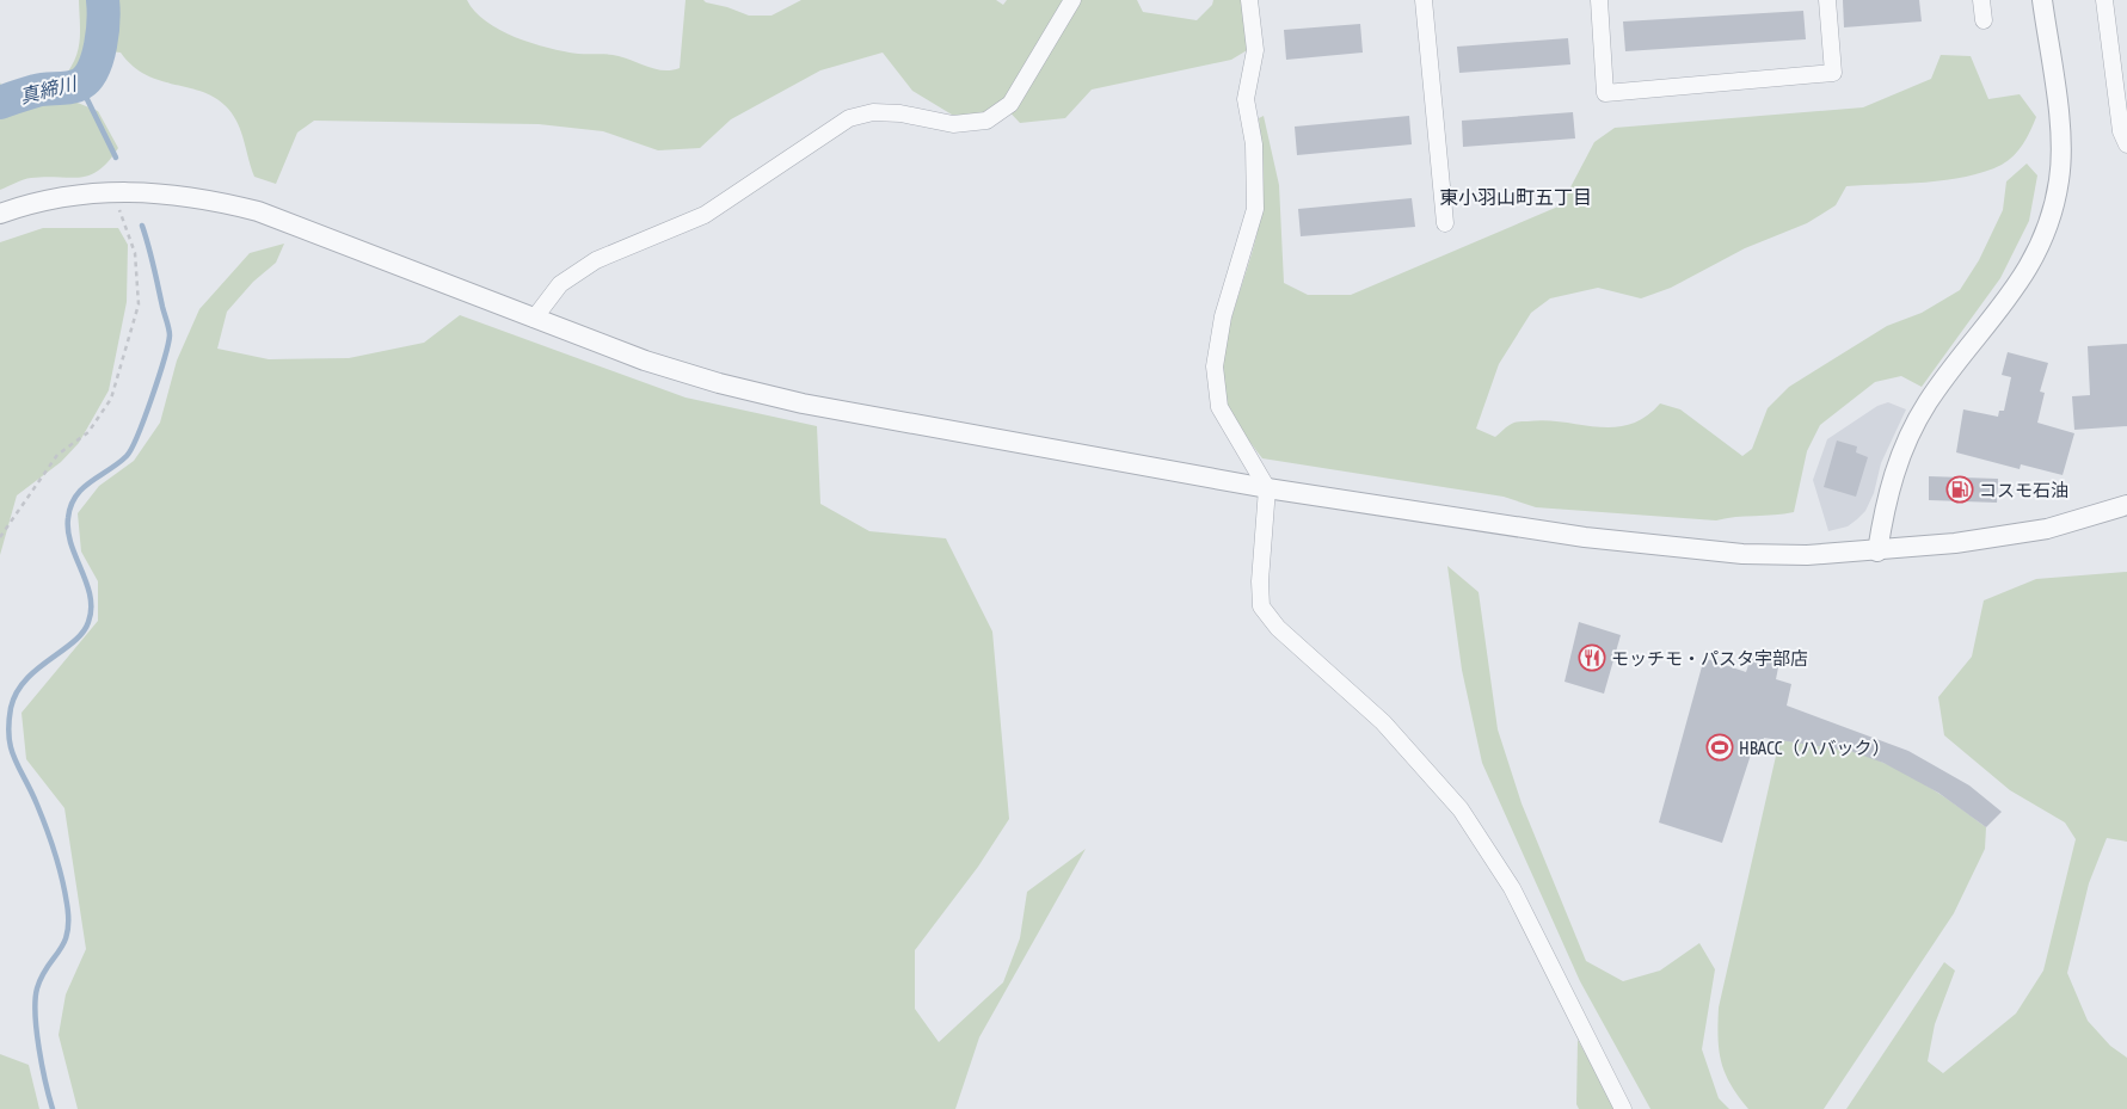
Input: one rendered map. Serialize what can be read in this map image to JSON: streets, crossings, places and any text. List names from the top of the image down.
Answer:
{
  "districts": ["東小羽山町五丁目"],
  "water": ["真締川"],
  "places": {
    "fuel station": ["コスモ石油"],
    "restaurant": ["モッチモ・パスタ宇部店"],
    "sports": ["HBACC（ハバック）"]
  }
}
